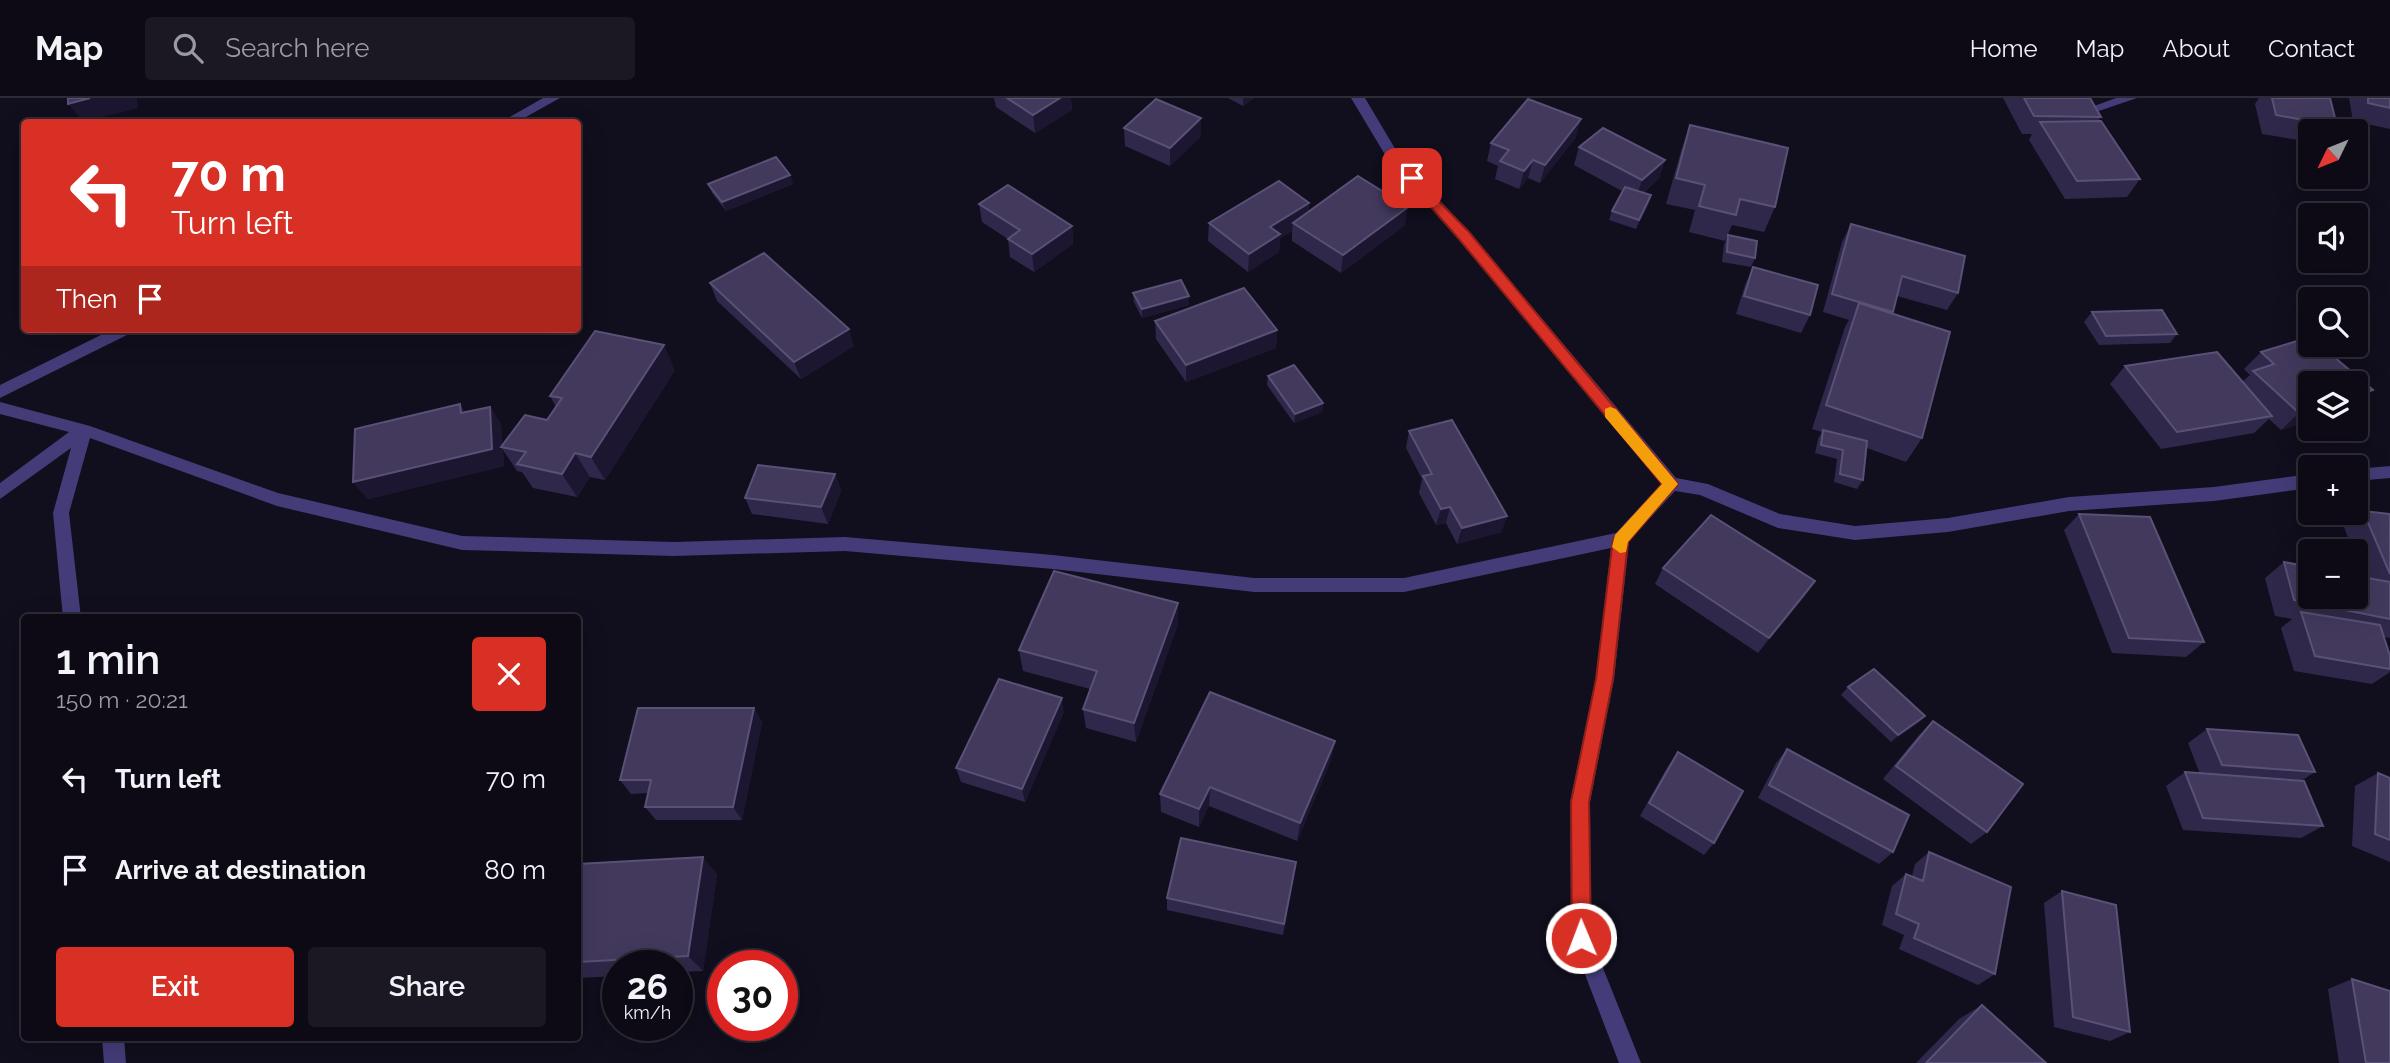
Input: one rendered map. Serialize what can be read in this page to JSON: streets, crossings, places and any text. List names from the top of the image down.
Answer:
{
  "north": "bottom left",
  "page": {
    "header": "Map",
    "search": "Search here",
    "nav": [
      "Home",
      "Map",
      "About",
      "Contact"
    ],
    "map_buttons": ["+", "−"],
    "turn": ["70 m", "Turn left"],
    "then": "Then",
    "heading": ["1 min", "150 m · 20:21"],
    "list": [
      {
        "name": "Turn left",
        "value": "70 m"
      },
      {
        "name": "Arrive at destination",
        "value": "80 m"
      }
    ],
    "buttons": ["Exit", "Share"],
    "speed": "26 km/h",
    "limit": "30"
  }
}
